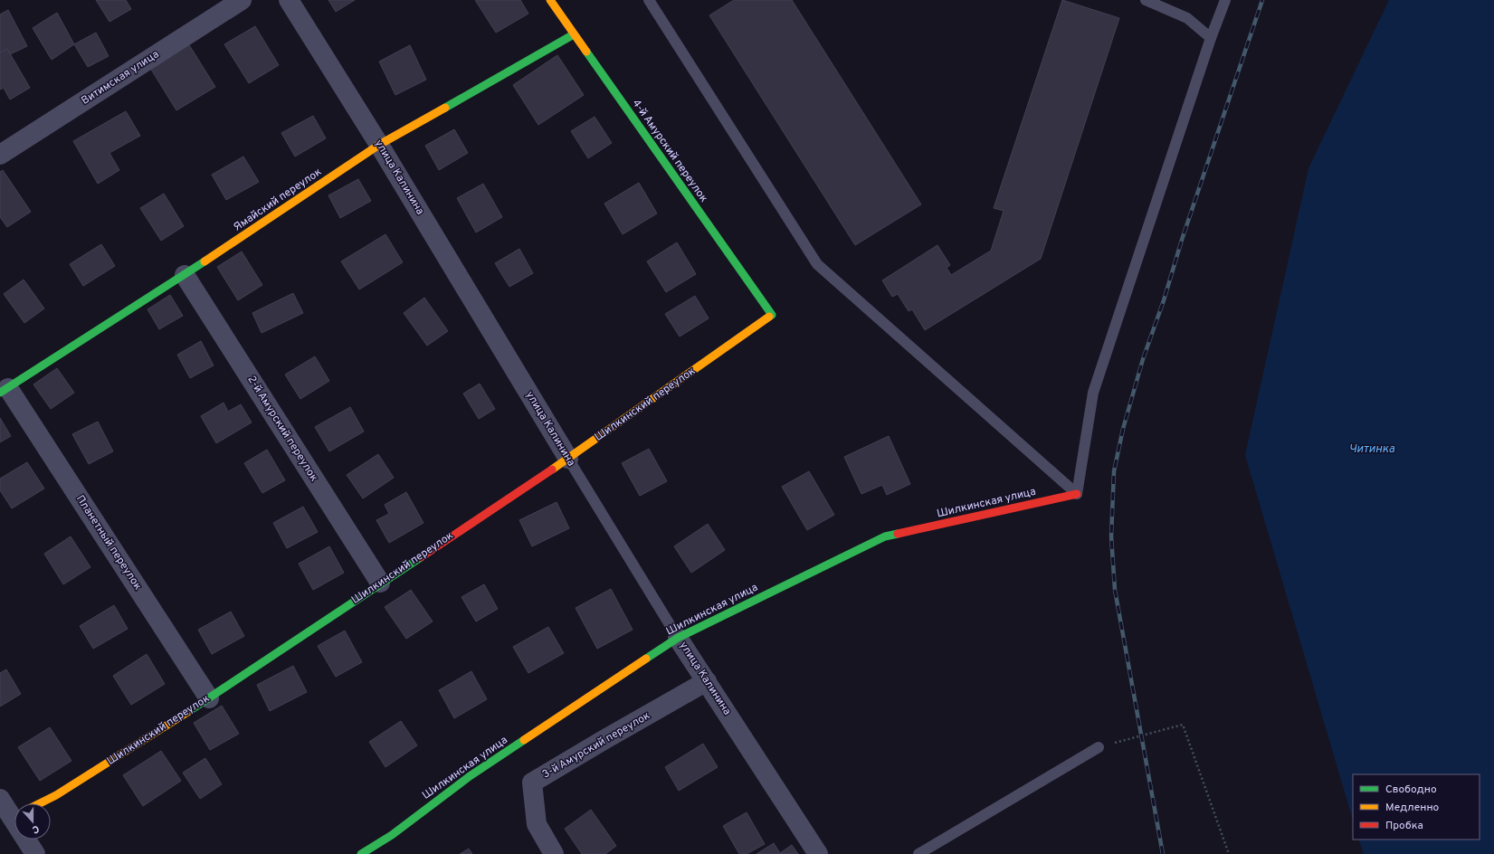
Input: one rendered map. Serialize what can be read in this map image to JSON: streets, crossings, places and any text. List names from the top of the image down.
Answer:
{
  "streets": {
    "street": [
      "Витимская улица",
      "4-й Амурский переулок",
      "улица Калинина",
      "Ямайский переулок",
      "Шилкинский переулок",
      "2-й Амурский переулок",
      "Шилкинская улица",
      "Планетный переулок",
      "3-й Амурский переулок"
    ]
  },
  "crossings": [
    ["4-й Амурский переулок", "Ямайский переулок"],
    ["4-й Амурский переулок", "Шилкинский переулок"],
    ["улица Калинина", "Ямайский переулок"],
    ["улица Калинина", "Шилкинский переулок"],
    ["улица Калинина", "Шилкинская улица"],
    ["улица Калинина", "3-й Амурский переулок"],
    ["Ямайский переулок", "2-й Амурский переулок"],
    ["Ямайский переулок", "Планетный переулок"],
    ["Шилкинский переулок", "2-й Амурский переулок"],
    ["Шилкинский переулок", "Планетный переулок"]
  ],
  "water": ["Читинка"],
  "legend": ["Свободно", "Медленно", "Пробка"],
  "north": "bottom"
}
